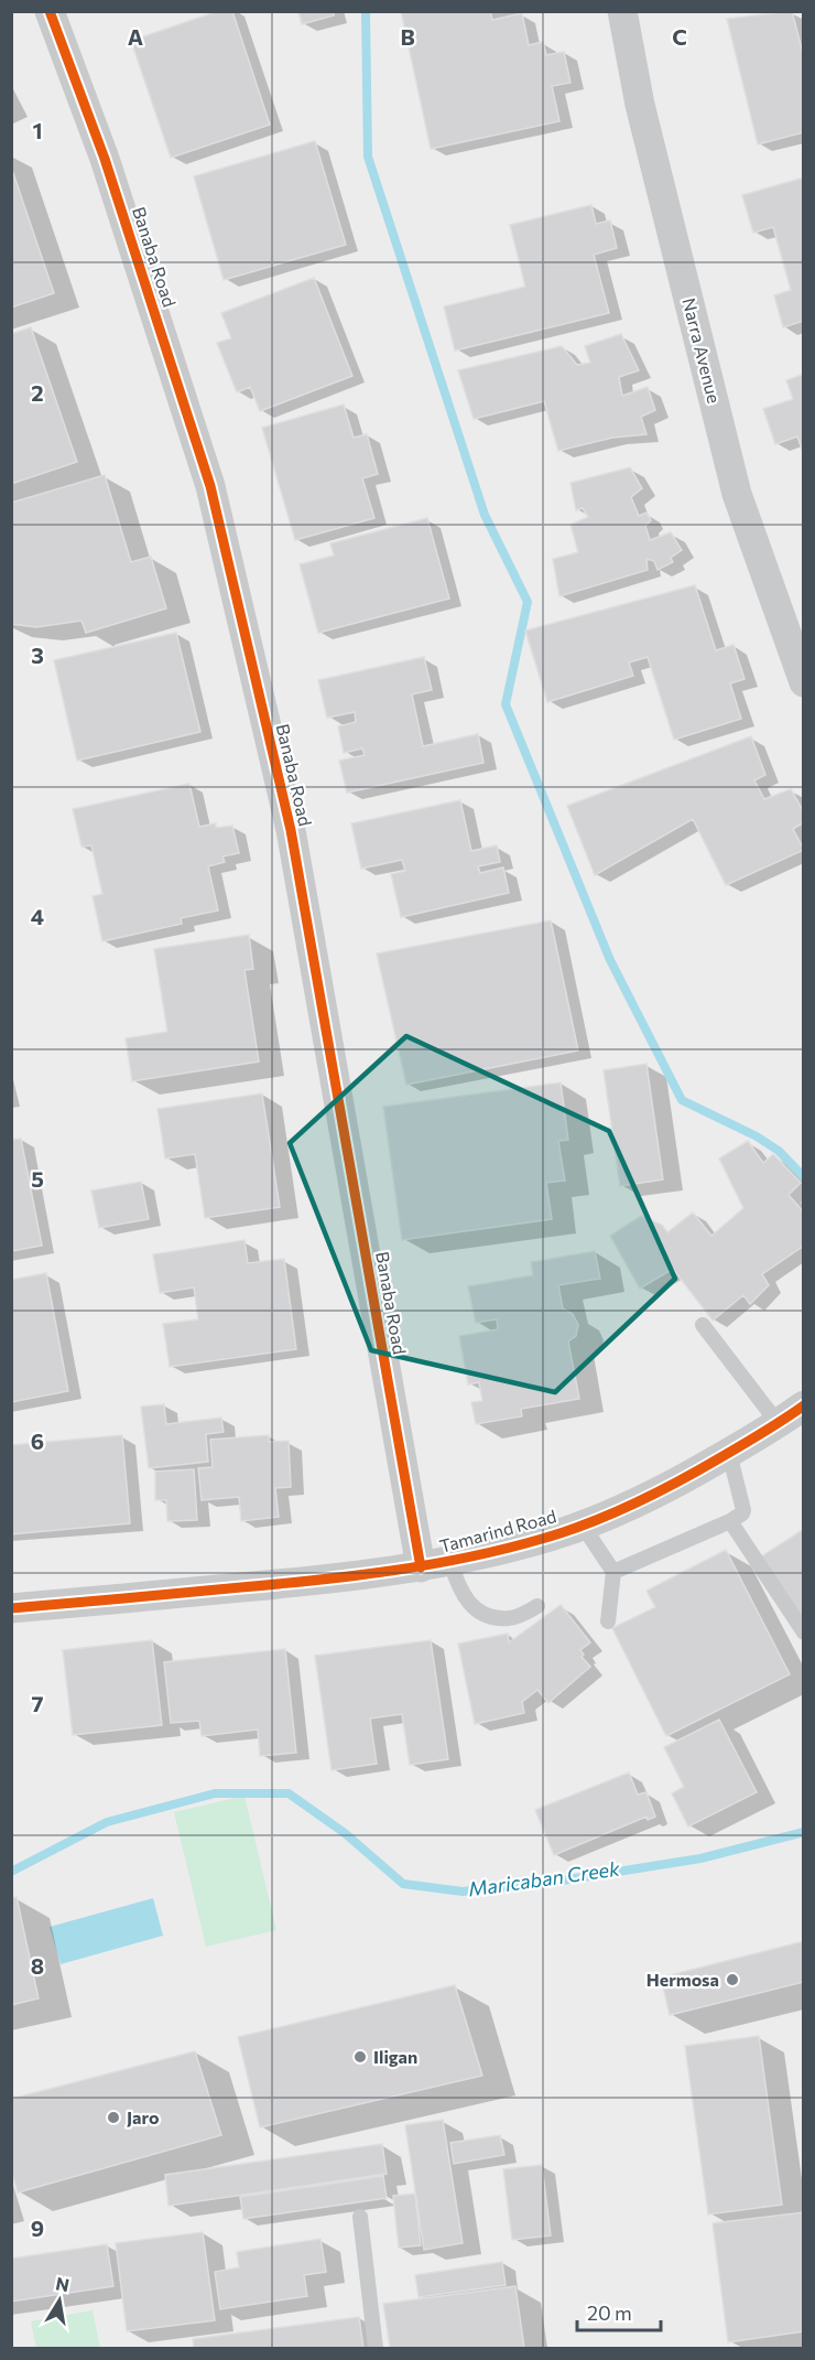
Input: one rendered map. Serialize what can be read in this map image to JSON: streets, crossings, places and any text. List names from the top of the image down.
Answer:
{
  "streets": {
    "street": ["Banaba Road", "Narra Avenue", "Tamarind Road"]
  },
  "crossings": [
    ["Banaba Road", "Tamarind Road"]
  ],
  "water": ["Maricaban Creek"],
  "places": ["Hermosa", "Iligan", "Jaro"],
  "scale_bar": "20 m",
  "north": "top",
  "grid": {
    "columns": ["A", "B", "C"],
    "rows": [
      "1",
      "2",
      "3",
      "4",
      "5",
      "6",
      "7",
      "8",
      "9"
    ]
  }
}
